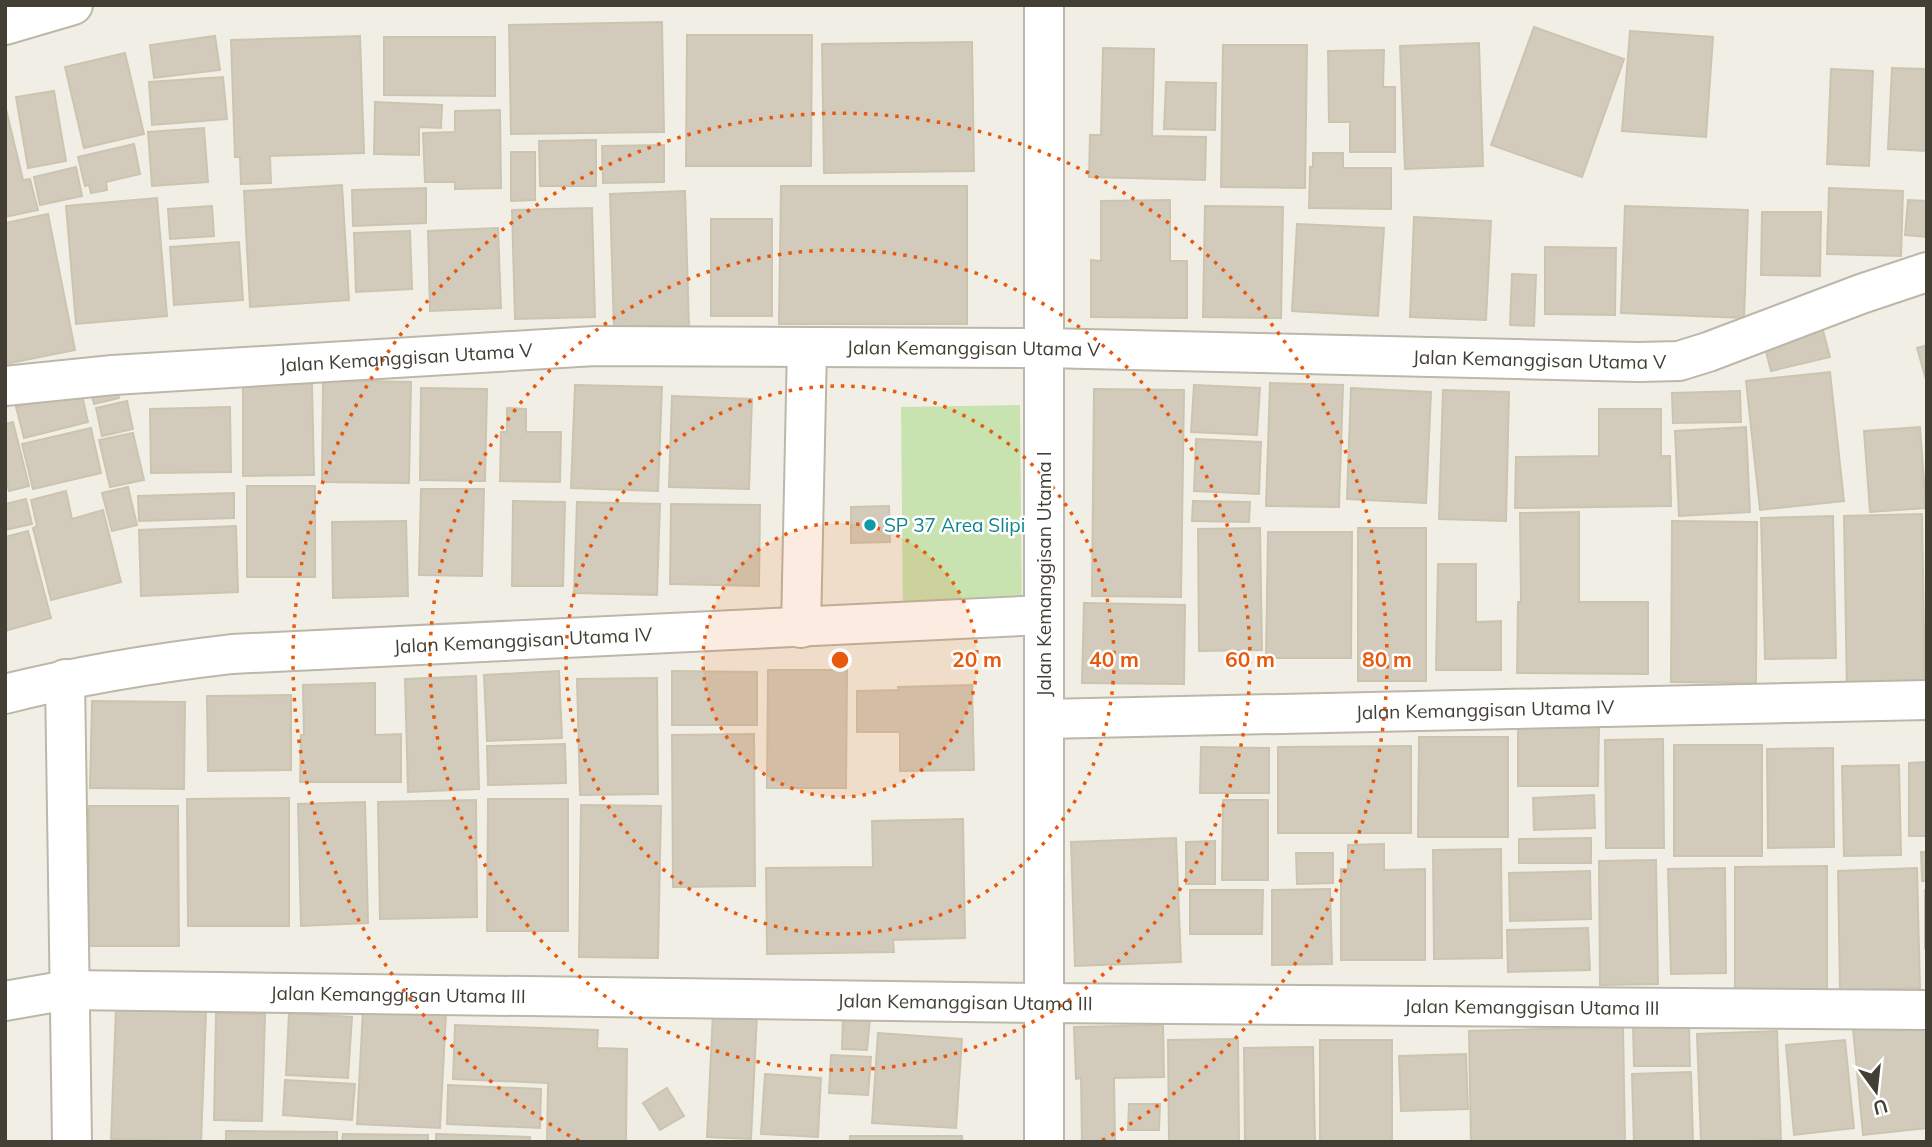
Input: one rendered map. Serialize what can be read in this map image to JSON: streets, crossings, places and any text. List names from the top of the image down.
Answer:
{
  "streets": {
    "street": [
      "Jalan Kemanggisan Utama V",
      "Jalan Kemanggisan Utama I",
      "Jalan Kemanggisan Utama IV",
      "Jalan Kemanggisan Utama III"
    ]
  },
  "crossings": [
    ["Jalan Kemanggisan Utama V", "Jalan Kemanggisan Utama I"],
    ["Jalan Kemanggisan Utama I", "Jalan Kemanggisan Utama IV"],
    ["Jalan Kemanggisan Utama I", "Jalan Kemanggisan Utama III"]
  ],
  "places": ["SP 37 Area Slipi"],
  "north": "bottom",
  "rings": [
    "20 m",
    "40 m",
    "60 m",
    "80 m"
  ]
}
